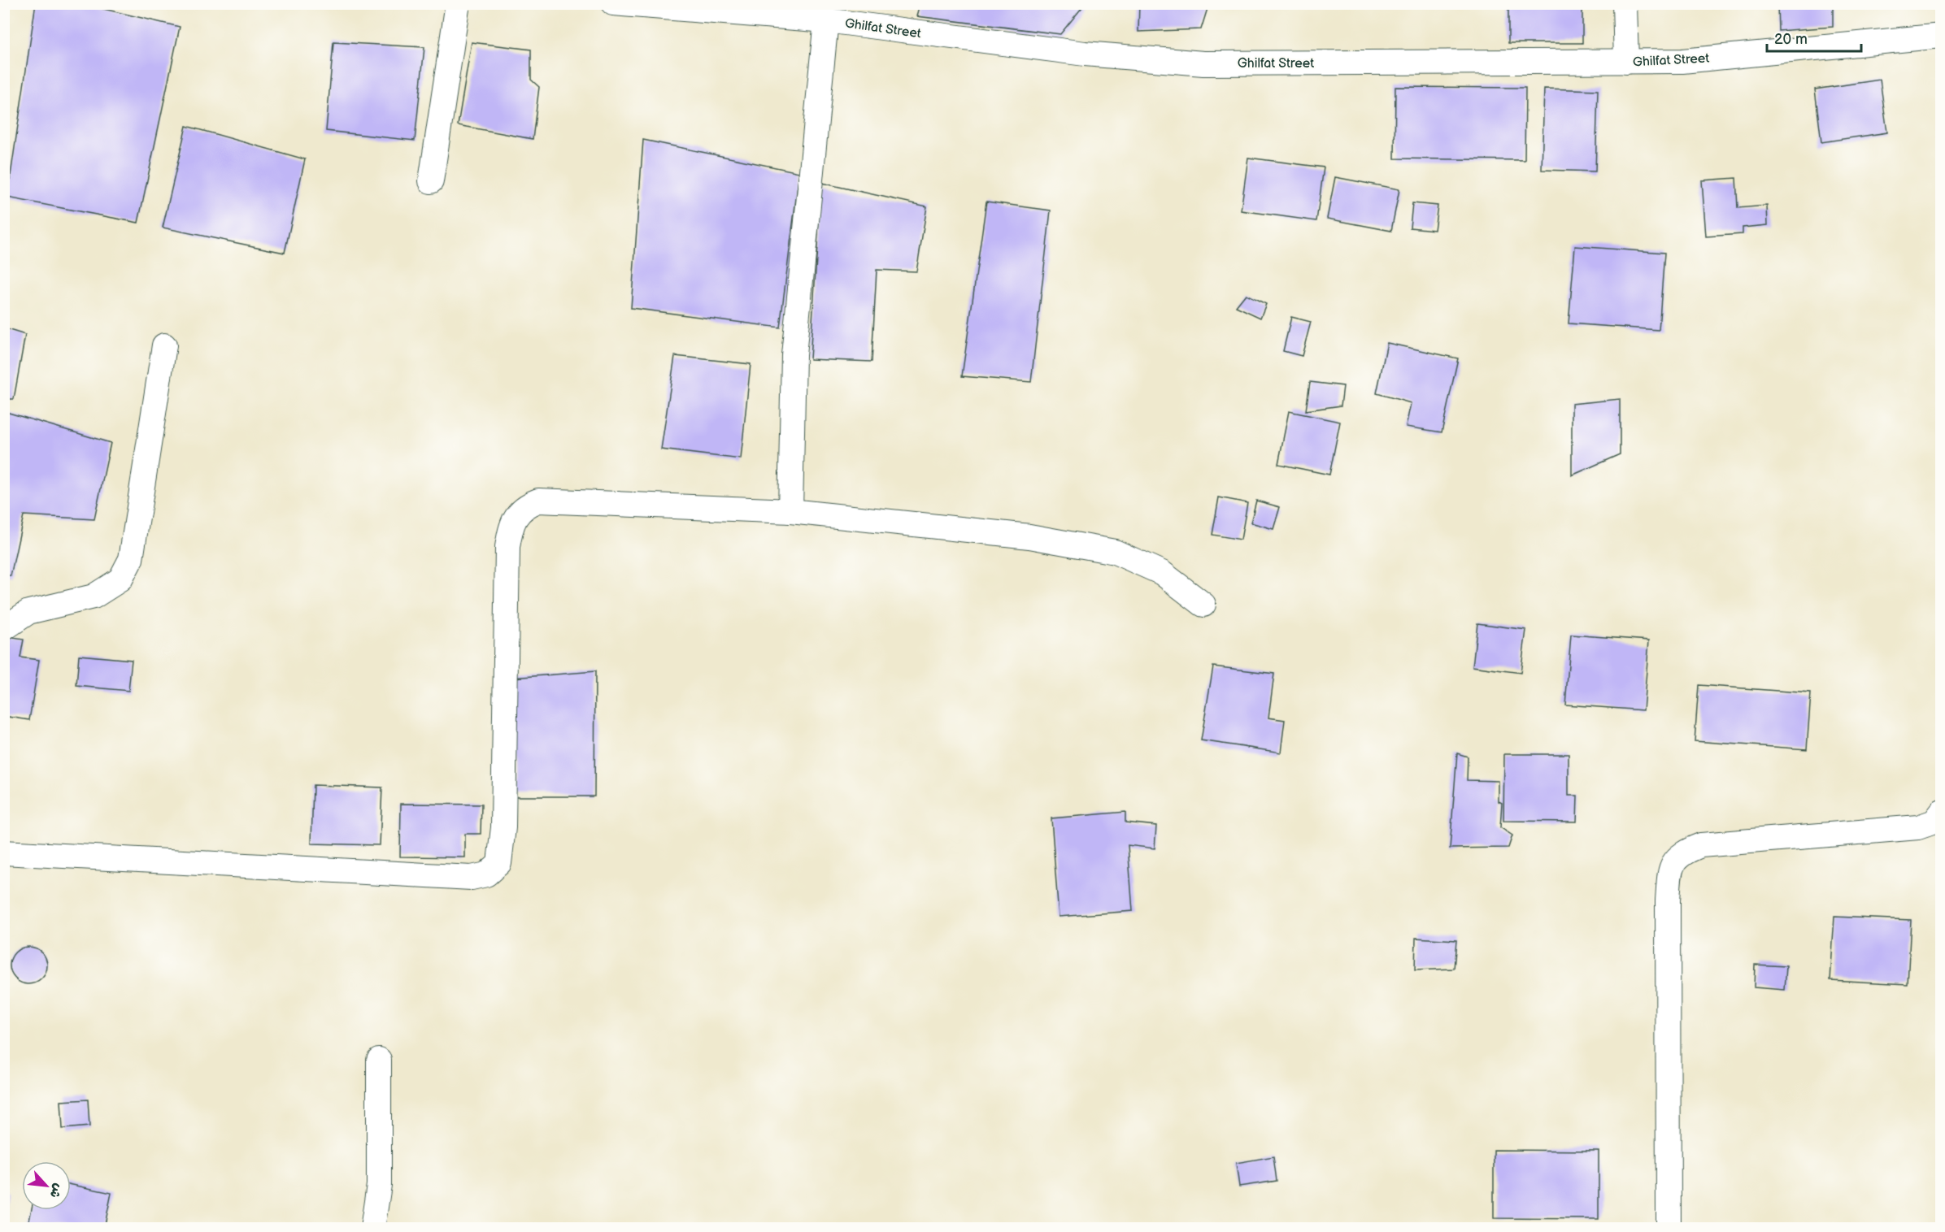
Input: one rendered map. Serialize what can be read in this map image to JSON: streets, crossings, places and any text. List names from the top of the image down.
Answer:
{
  "streets": {
    "street": ["Ghilfat Street"]
  },
  "scale_bar": "20 m",
  "north": "bottom right"
}
